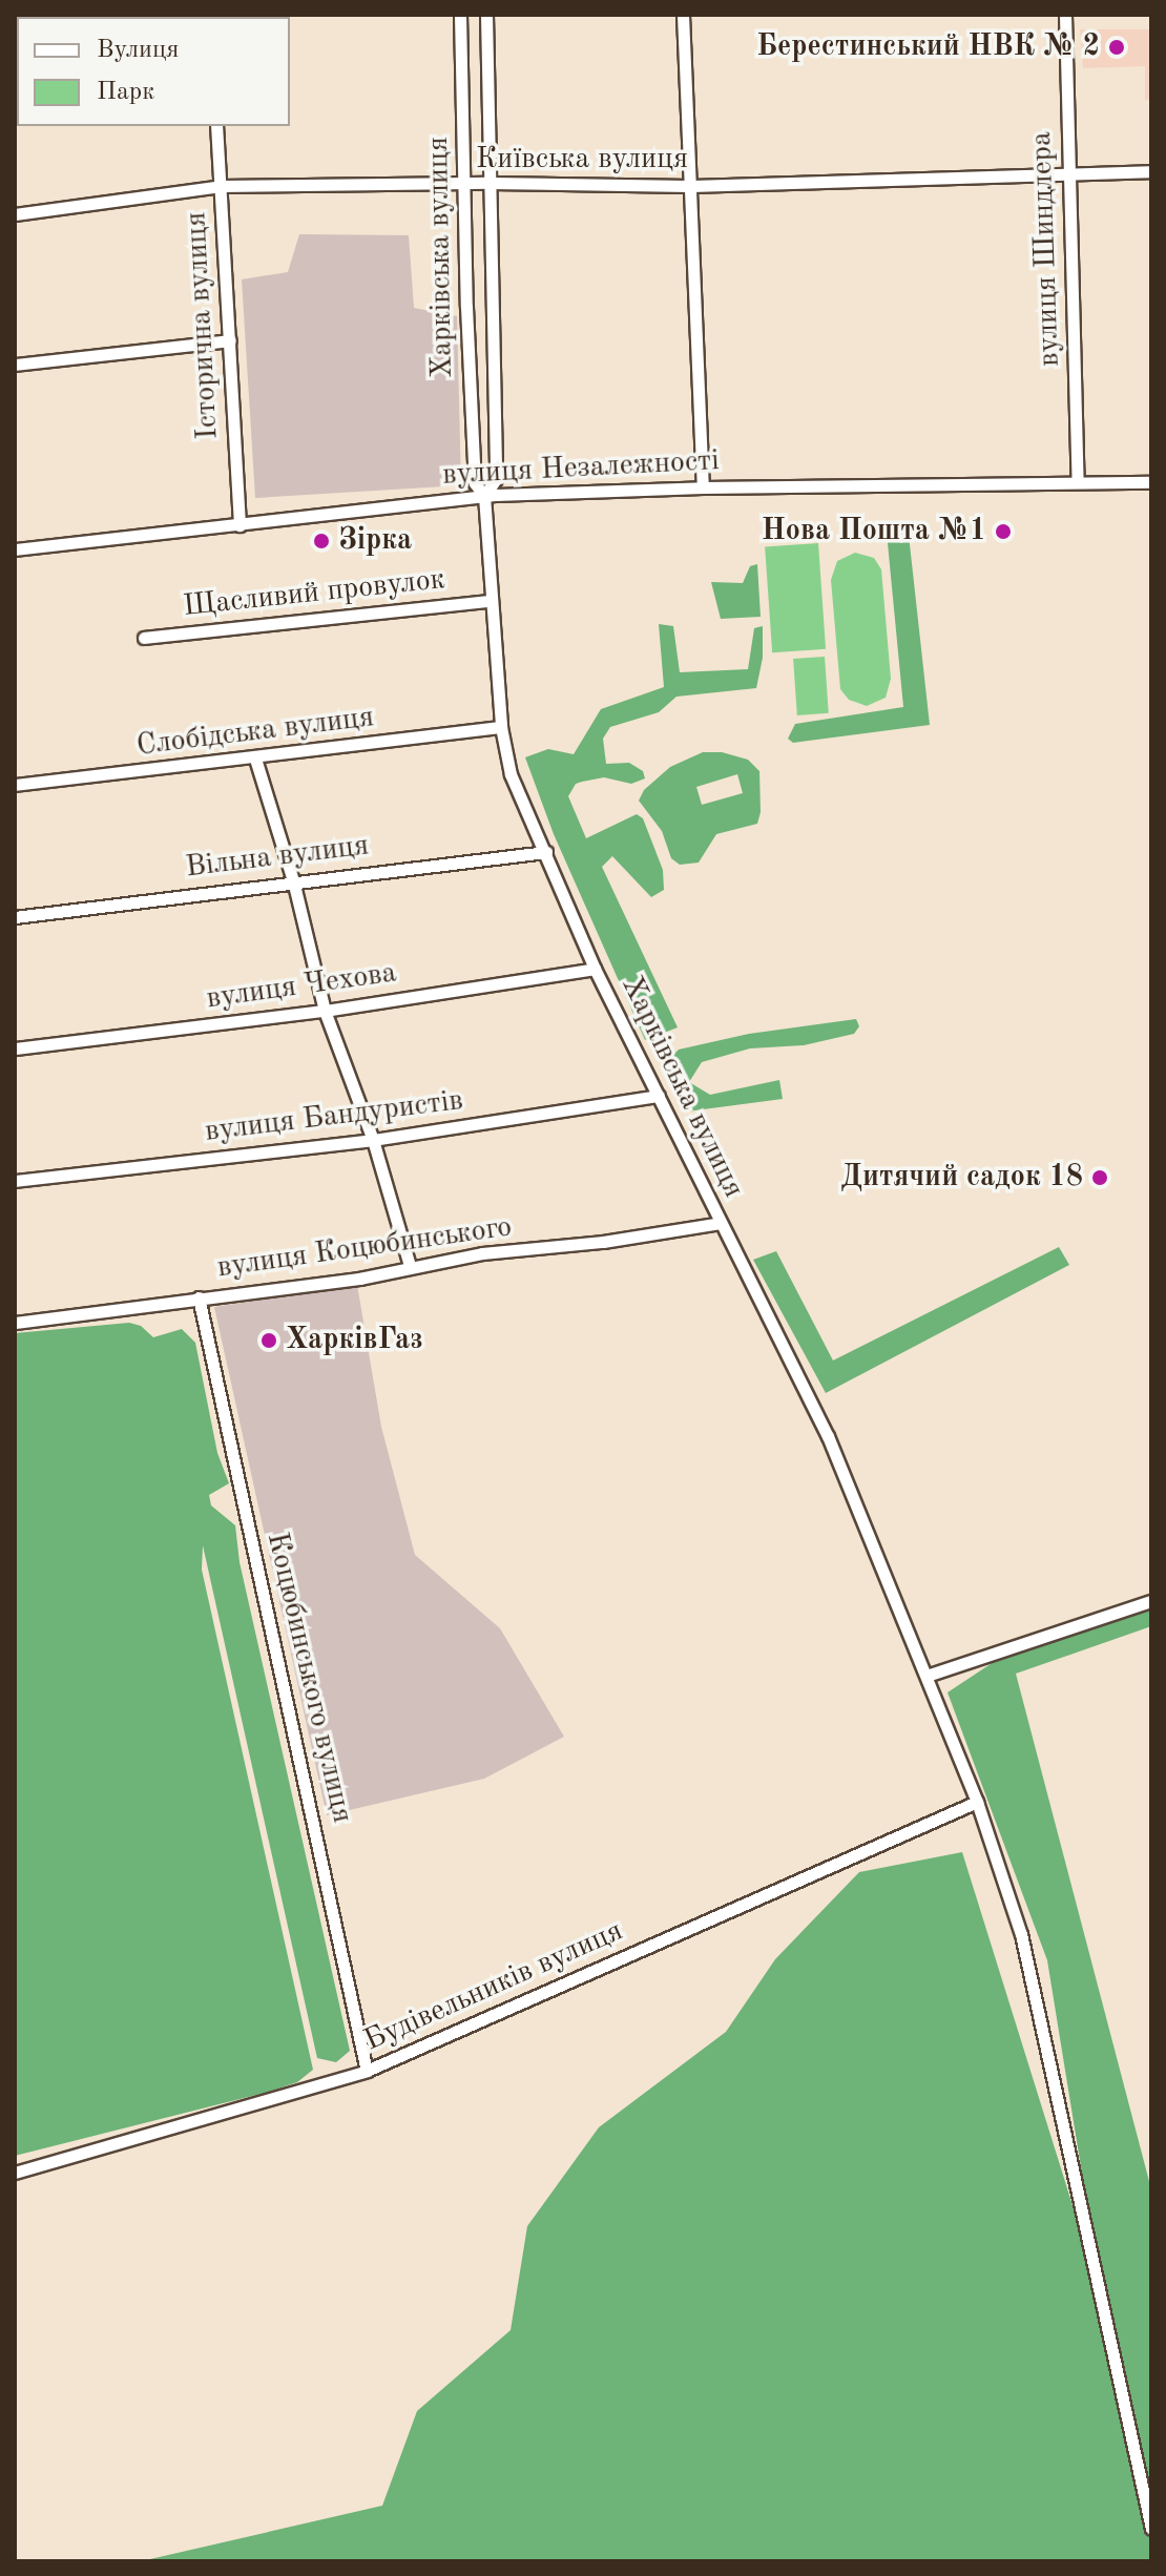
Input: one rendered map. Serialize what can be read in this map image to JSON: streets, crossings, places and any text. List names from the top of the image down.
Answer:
{
  "streets": {
    "street": [
      "Київська вулиця",
      "вулиця Шиндлера",
      "Харківська вулиця",
      "Історична вулиця",
      "вулиця Незалежності",
      "Щасливий провулок",
      "Слобідська вулиця",
      "Вільна вулиця",
      "вулиця Чехова",
      "вулиця Бандуристів",
      "вулиця Коцюбинського",
      "Коцюбинського вулиця",
      "Будівельників вулиця"
    ]
  },
  "crossings": [
    ["Київська вулиця", "вулиця Шиндлера"],
    ["Київська вулиця", "Харківська вулиця"],
    ["Київська вулиця", "Історична вулиця"],
    ["вулиця Шиндлера", "вулиця Незалежності"],
    ["Харківська вулиця", "вулиця Незалежності"],
    ["Харківська вулиця", "Щасливий провулок"],
    ["Харківська вулиця", "Слобідська вулиця"],
    ["Харківська вулиця", "Вільна вулиця"],
    ["Харківська вулиця", "вулиця Чехова"],
    ["Харківська вулиця", "вулиця Бандуристів"],
    ["Харківська вулиця", "вулиця Коцюбинського"],
    ["Харківська вулиця", "Будівельників вулиця"],
    ["Історична вулиця", "вулиця Незалежності"],
    ["вулиця Коцюбинського", "Коцюбинського вулиця"],
    ["Коцюбинського вулиця", "Будівельників вулиця"]
  ],
  "places": [
    "Берестинський НВК № 2",
    "Нова Пошта №1",
    "Зірка",
    "Дитячий садок 18",
    "ХарківГаз"
  ],
  "legend": ["Вулиця", "Парк"]
}
